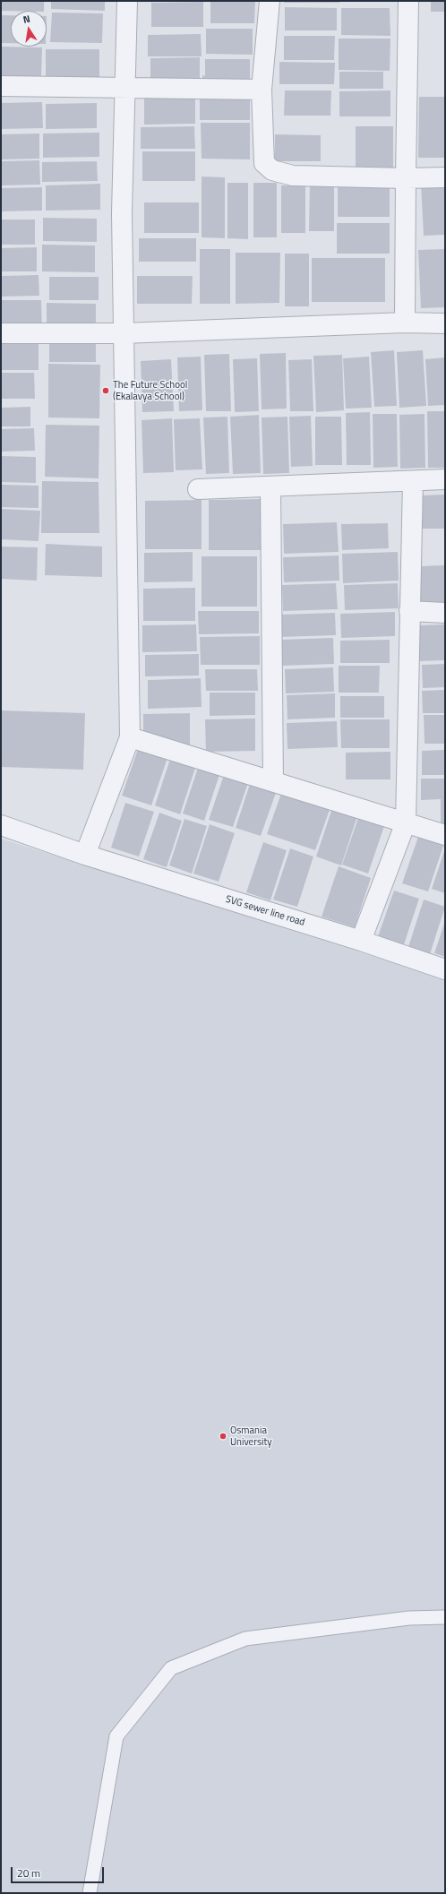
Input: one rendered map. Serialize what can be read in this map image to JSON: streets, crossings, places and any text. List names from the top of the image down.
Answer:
{
  "streets": {
    "street": ["SVG sewer line road"]
  },
  "places": ["The Future School (Ekalavya School)", "Osmania University"],
  "scale_bar": "20 m",
  "north": "top"
}
